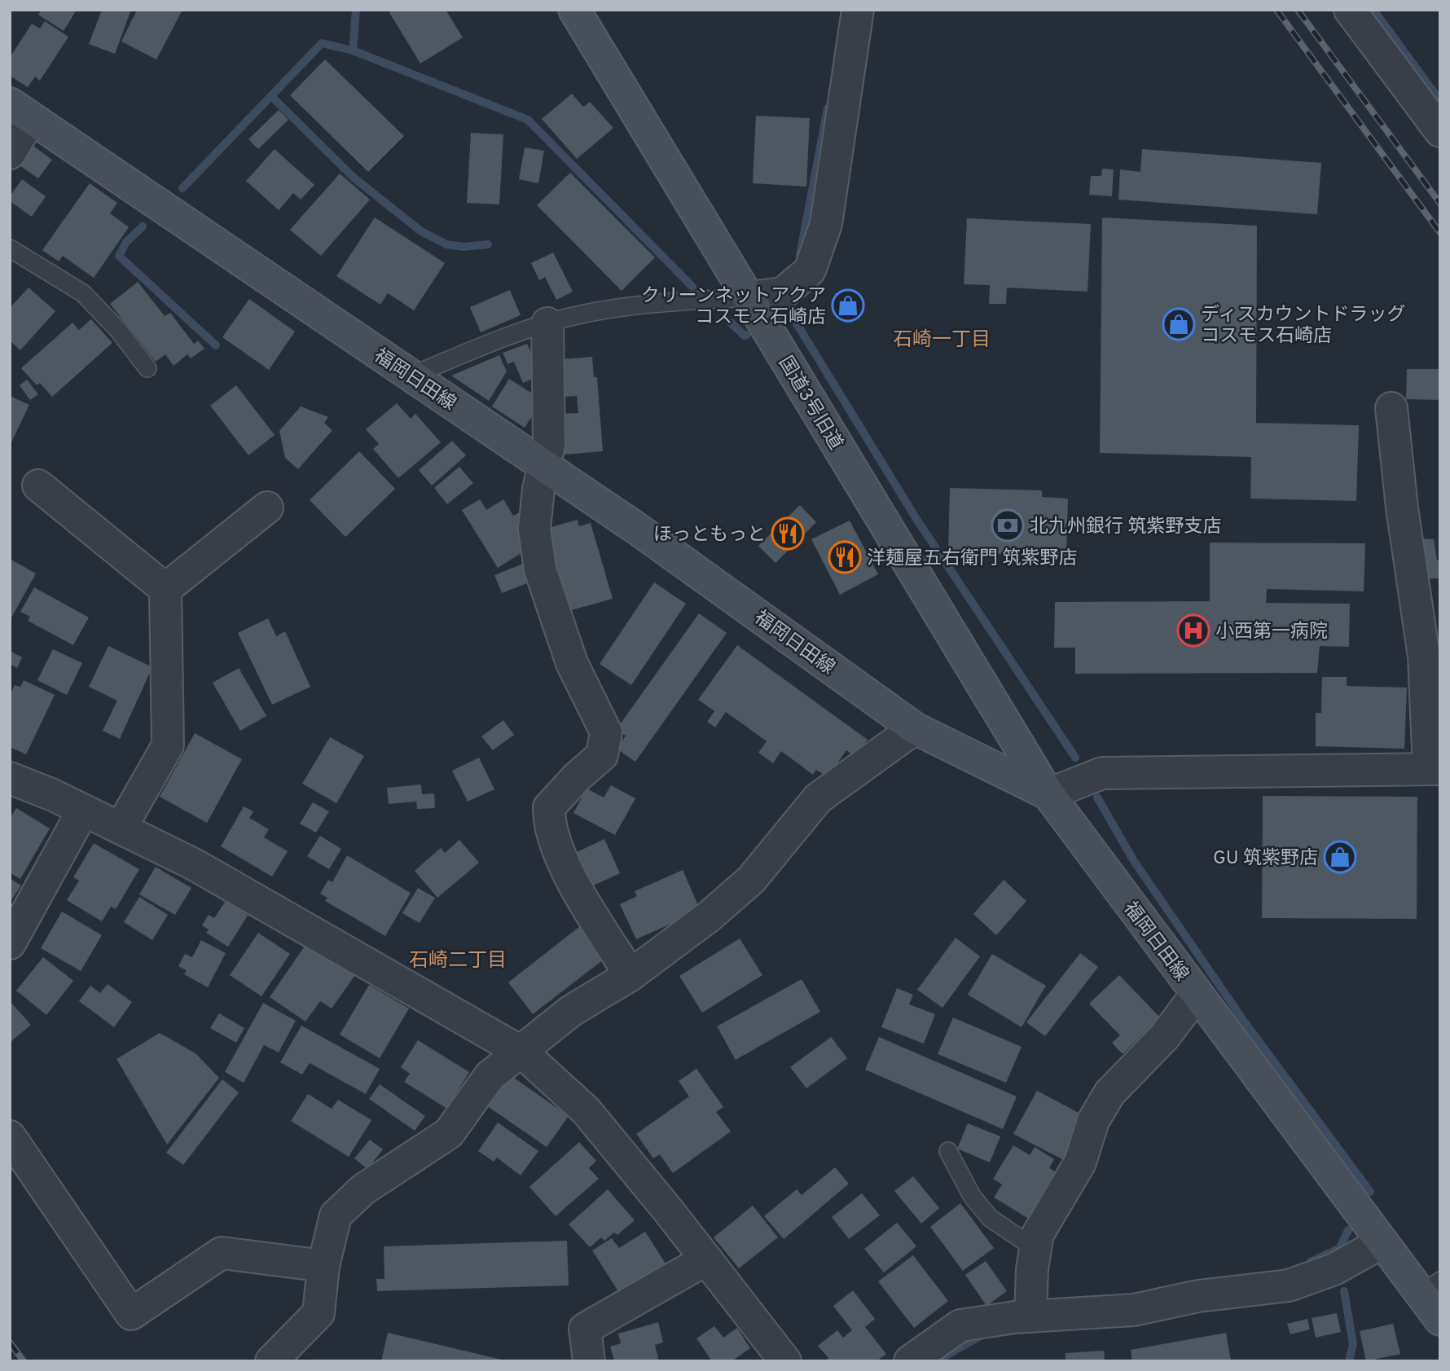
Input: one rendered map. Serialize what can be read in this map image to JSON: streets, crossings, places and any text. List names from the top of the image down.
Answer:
{
  "streets": {
    "main road": ["福岡日田線", "国道3号旧道"]
  },
  "crossings": [
    ["福岡日田線", "国道3号旧道"]
  ],
  "districts": ["石崎一丁目", "石崎二丁目"],
  "places": {
    "shop": ["クリーンネットアクア コスモス石崎店", "ディスカウントドラッグ コスモス石崎店", "GU 筑紫野店"],
    "bank": ["北九州銀行 筑紫野支店"],
    "restaurant": ["ほっともっと", "洋麺屋五右衛門 筑紫野店"],
    "hospital": ["小西第一病院"]
  }
}
